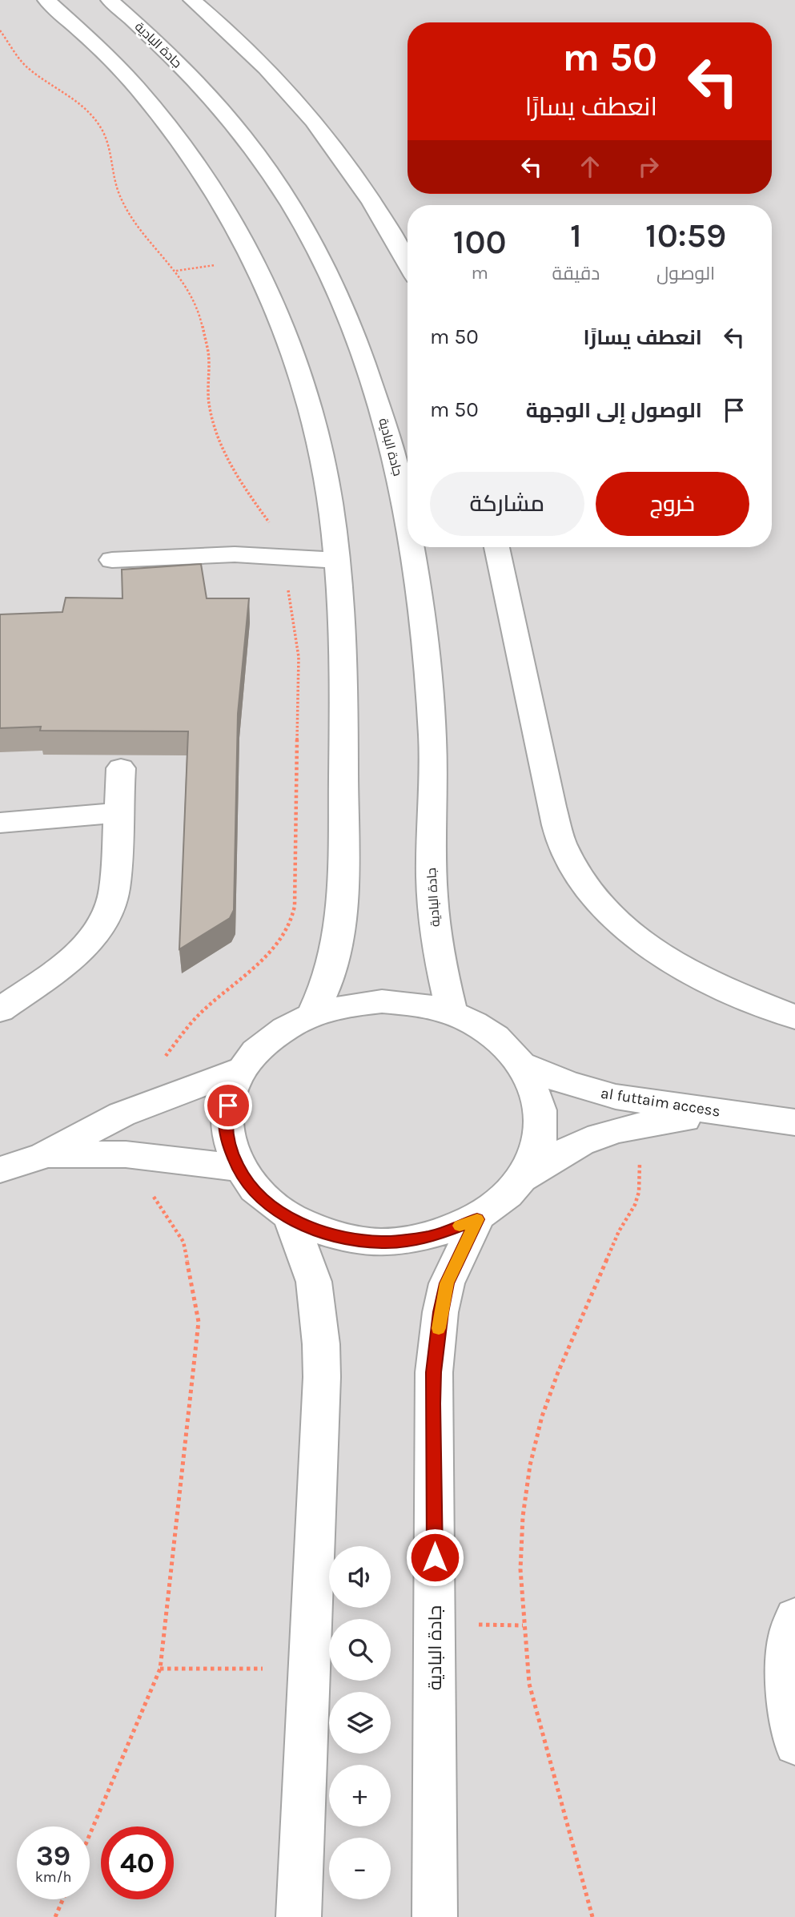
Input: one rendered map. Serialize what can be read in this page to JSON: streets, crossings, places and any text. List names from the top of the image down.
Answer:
{
  "streets": {
    "street": ["جادة البادية", "al futtaim access"]
  },
  "page": {
    "turn": ["50 m", "انعطف يسارًا"],
    "eta": [
      "10:59",
      "الوصول",
      "1",
      "دقيقة",
      "100",
      "m"
    ],
    "list": [
      {
        "name": "انعطف يسارًا",
        "value": "50 m"
      },
      {
        "name": "الوصول إلى الوجهة",
        "value": "50 m"
      }
    ],
    "buttons": ["خروج", "مشاركة"],
    "map_buttons": ["+", "−"],
    "speed": "39 km/h",
    "limit": "40"
  }
}
